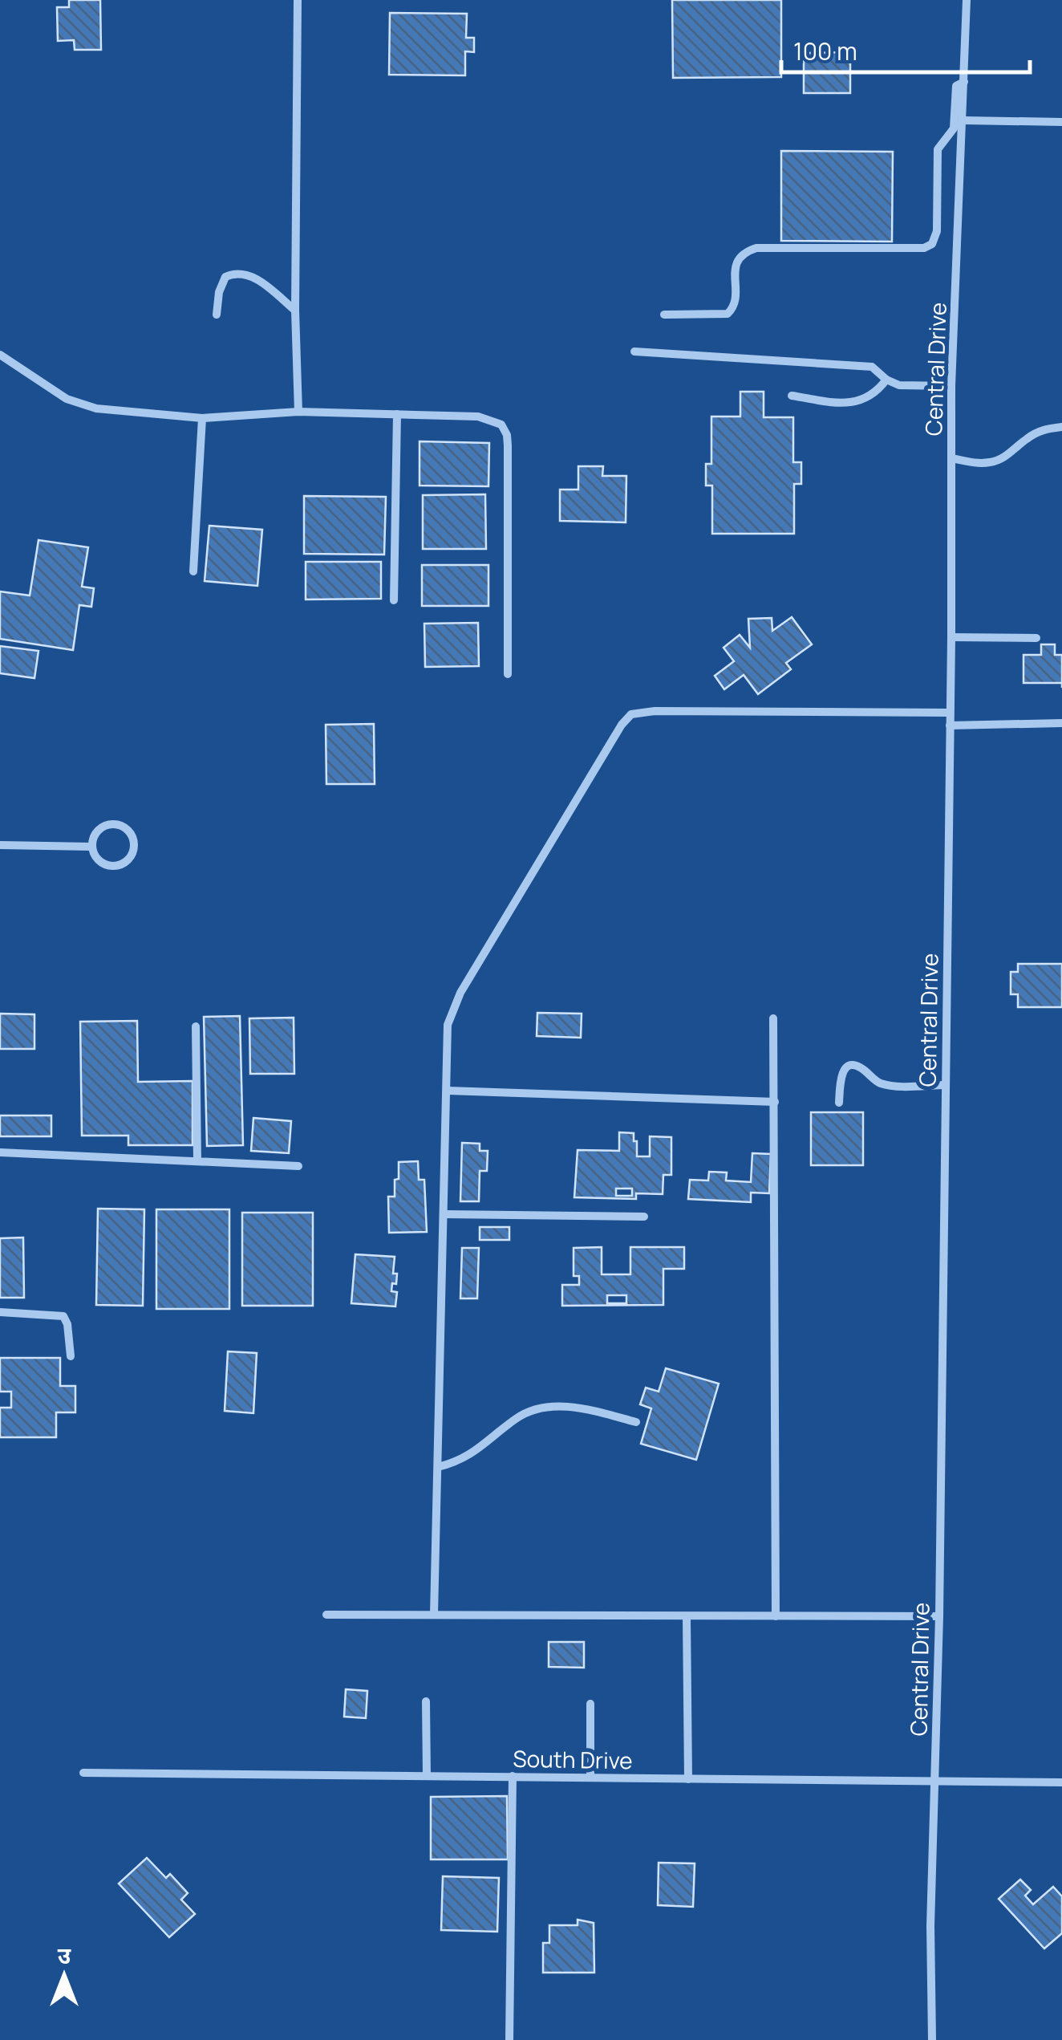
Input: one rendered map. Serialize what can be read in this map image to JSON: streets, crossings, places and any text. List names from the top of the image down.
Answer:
{
  "streets": {
    "street": ["Central Drive", "South Drive"]
  },
  "crossings": [
    ["Central Drive", "South Drive"]
  ],
  "scale_bar": "100 m",
  "north": "top"
}
